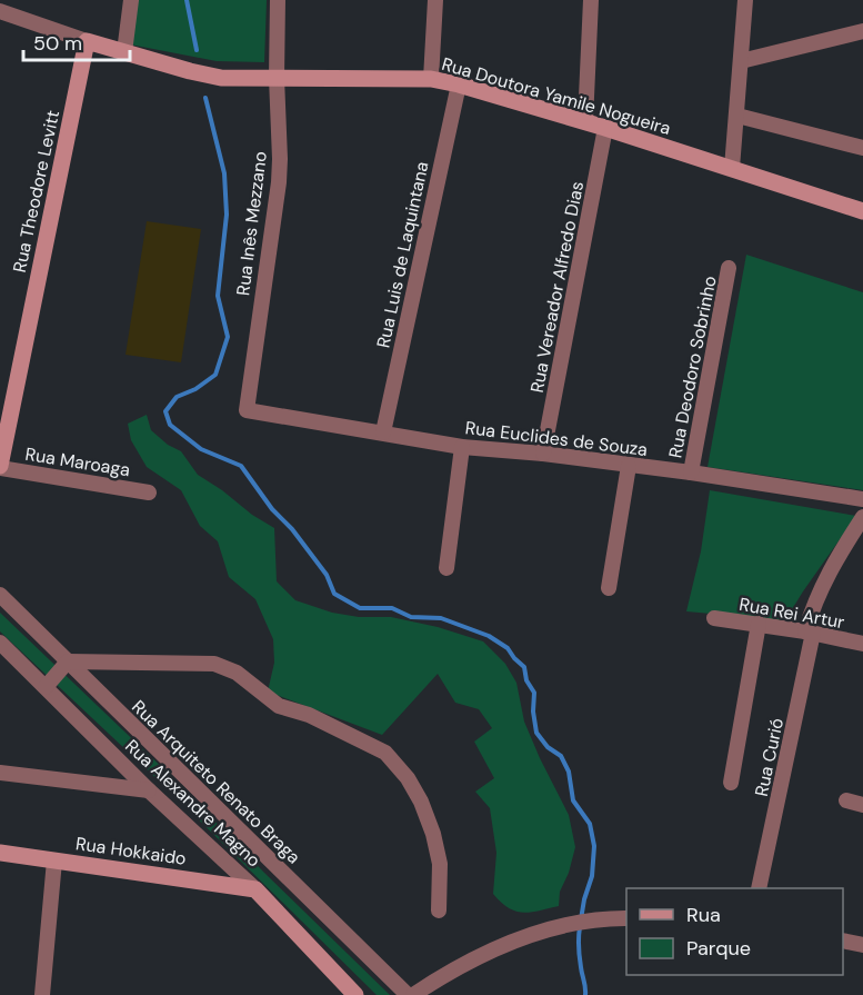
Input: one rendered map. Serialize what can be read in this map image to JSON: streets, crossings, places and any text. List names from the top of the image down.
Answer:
{
  "streets": {
    "street": [
      "Rua Doutora Yamile Nogueira",
      "Rua Theodore Levitt",
      "Rua Inês Mezzano",
      "Rua Luis de Laquintana",
      "Rua Vereador Alfredo Dias",
      "Rua Deodoro Sobrinho",
      "Rua Euclides de Souza",
      "Rua Maroaga",
      "Rua Rei Artur",
      "Rua Curió",
      "Rua Arquiteto Renato Braga",
      "Rua Alexandre Magno",
      "Rua Hokkaido"
    ]
  },
  "crossings": [
    ["Rua Doutora Yamile Nogueira", "Rua Theodore Levitt"],
    ["Rua Doutora Yamile Nogueira", "Rua Inês Mezzano"],
    ["Rua Doutora Yamile Nogueira", "Rua Luis de Laquintana"],
    ["Rua Doutora Yamile Nogueira", "Rua Vereador Alfredo Dias"],
    ["Rua Theodore Levitt", "Rua Maroaga"],
    ["Rua Inês Mezzano", "Rua Euclides de Souza"],
    ["Rua Luis de Laquintana", "Rua Euclides de Souza"],
    ["Rua Vereador Alfredo Dias", "Rua Euclides de Souza"],
    ["Rua Deodoro Sobrinho", "Rua Euclides de Souza"],
    ["Rua Rei Artur", "Rua Curió"],
    ["Rua Alexandre Magno", "Rua Hokkaido"]
  ],
  "legend": ["Rua", "Parque"],
  "scale_bar": "50 m"
}
